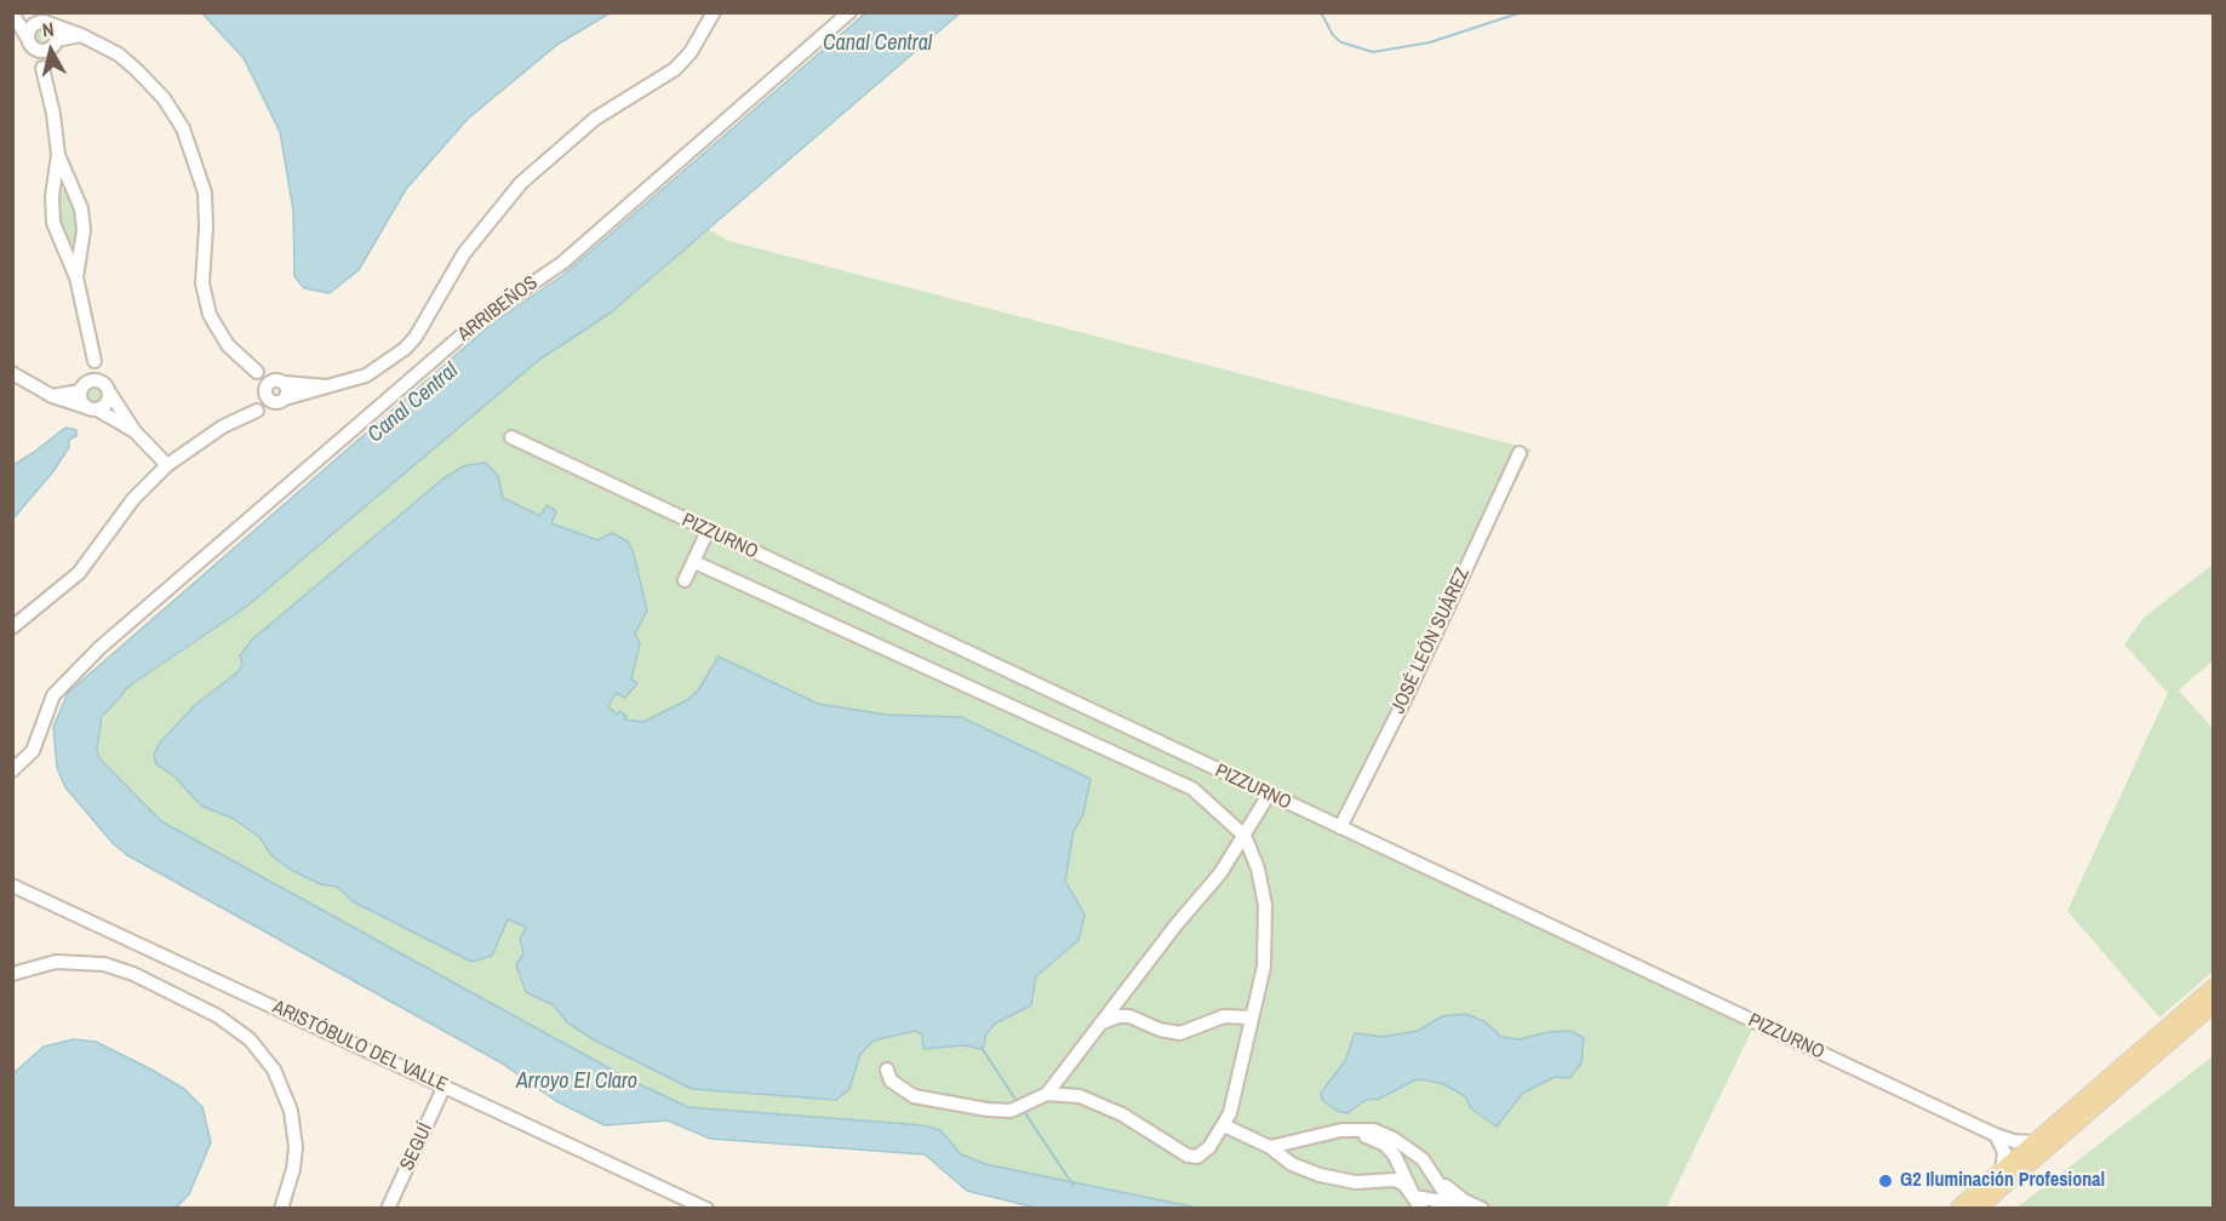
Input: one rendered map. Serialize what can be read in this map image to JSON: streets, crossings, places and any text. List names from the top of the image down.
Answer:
{
  "streets": {
    "street": [
      "ARRIBEÑOS",
      "PIZZURNO",
      "JOSÉ LEÓN SUÁREZ",
      "ARISTÓBULO DEL VALLE",
      "SEGUÍ"
    ]
  },
  "crossings": [
    ["PIZZURNO", "JOSÉ LEÓN SUÁREZ"],
    ["ARISTÓBULO DEL VALLE", "SEGUÍ"]
  ],
  "water": ["Canal Central", "Arroyo El Claro"],
  "places": ["G2 Iluminación Profesional"],
  "north": "top"
}
